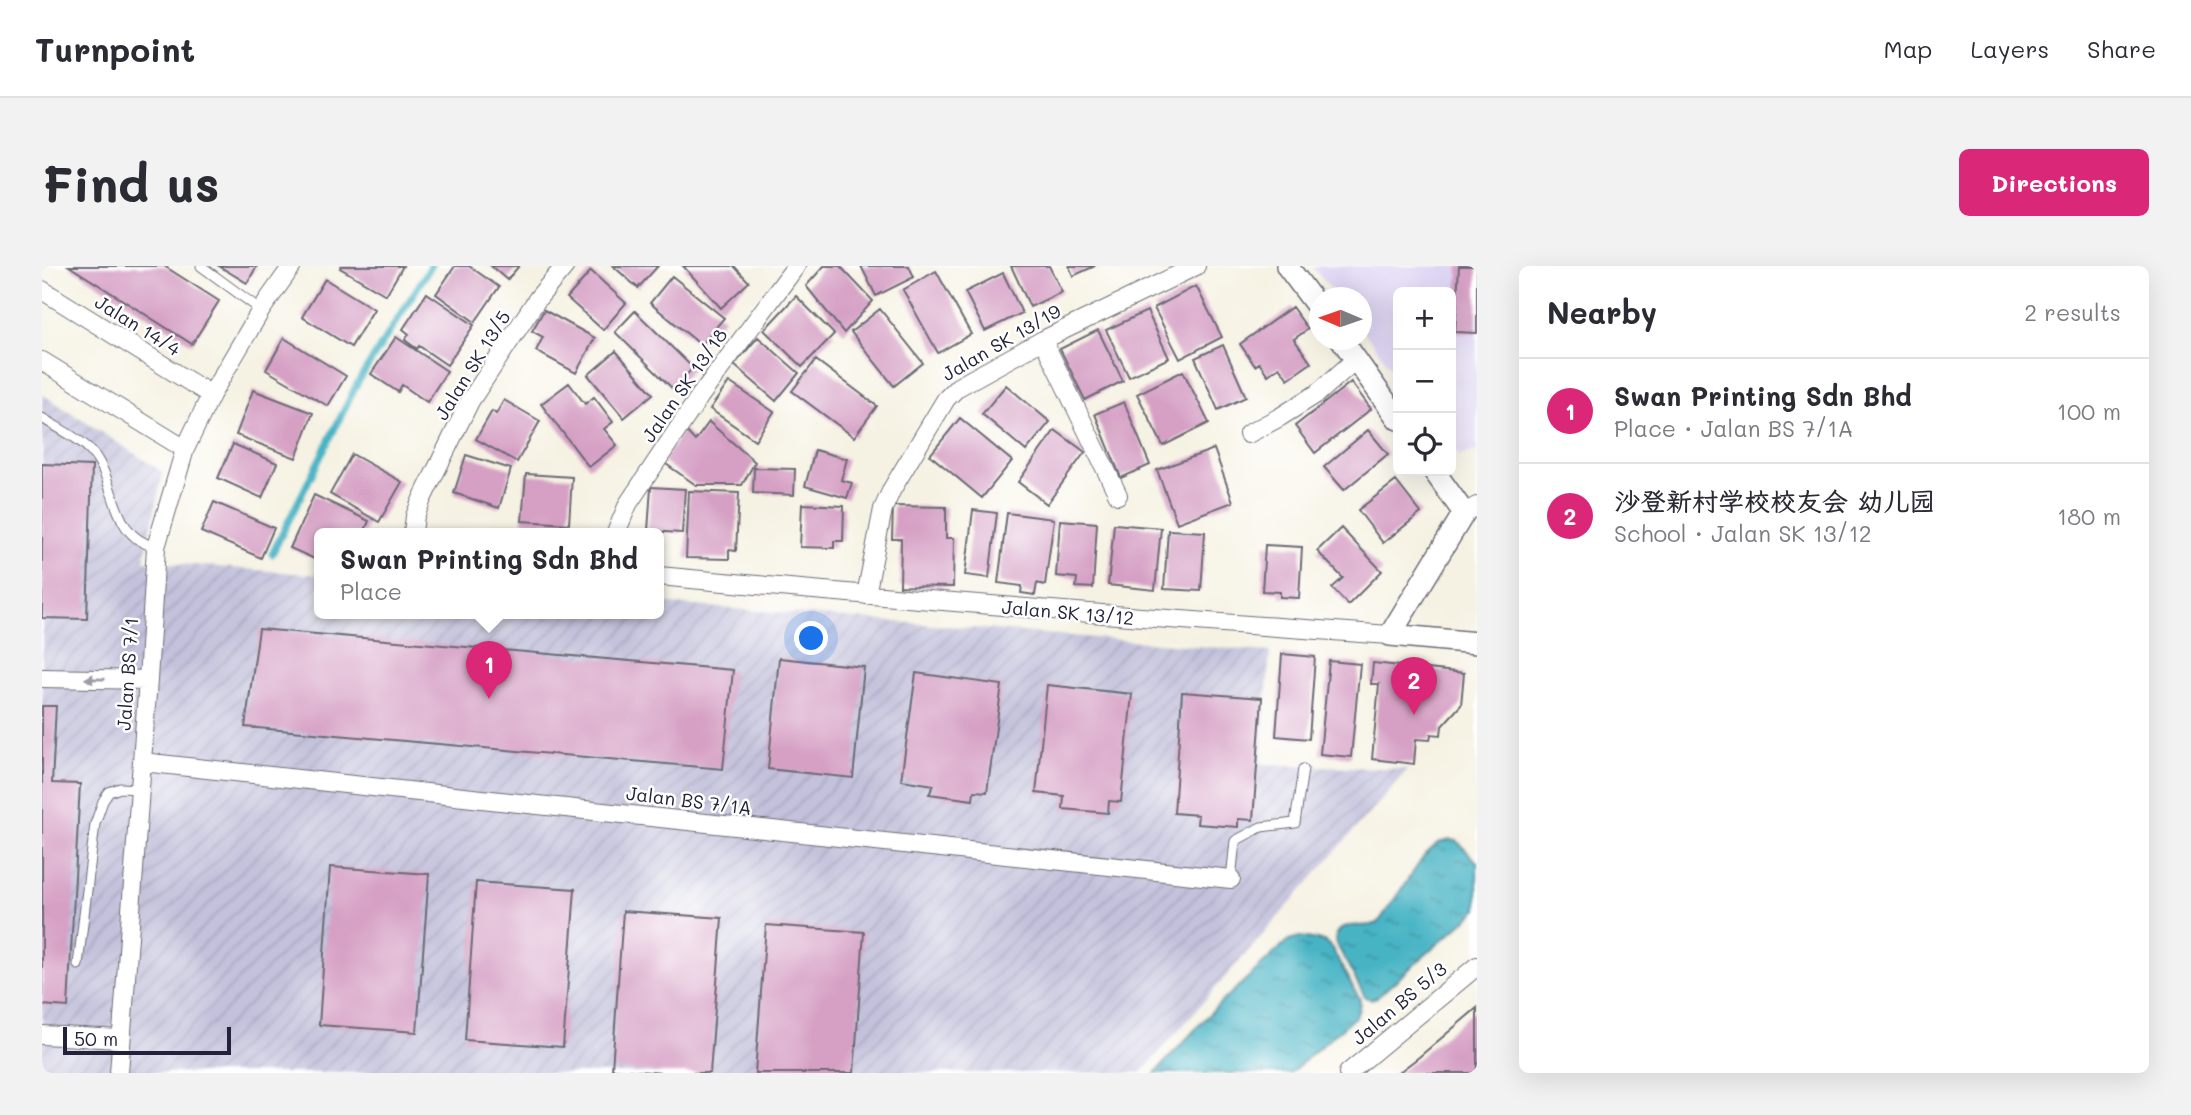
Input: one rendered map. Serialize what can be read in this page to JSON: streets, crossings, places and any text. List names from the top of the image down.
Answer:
{
  "streets": {
    "street": [
      "Jalan 14/4",
      "Jalan SK 13/19",
      "Jalan SK 13/5",
      "Jalan SK 13/18",
      "Jalan SK 13/12",
      "Jalan BS 7/1",
      "Jalan BS 7/1A",
      "Jalan BS 5/3"
    ]
  },
  "crossings": [
    ["Jalan 14/4", "Jalan BS 7/1"],
    ["Jalan SK 13/19", "Jalan SK 13/12"],
    ["Jalan BS 7/1", "Jalan BS 7/1A"]
  ],
  "scale_bar": "50 m",
  "north": "left",
  "page": {
    "header": "Turnpoint",
    "nav": ["Map", "Layers", "Share"],
    "buttons": "Directions",
    "title": "Find us",
    "heading": ["Nearby", "2 results"],
    "map_buttons": ["+", "−"],
    "list": [
      {
        "mark": "1",
        "name": "Swan Printing Sdn Bhd",
        "note": "Place · Jalan BS 7/1A",
        "value": "100 m"
      },
      {
        "mark": "2",
        "name": "沙登新村学校校友会 幼儿园",
        "note": "School · Jalan SK 13/12",
        "value": "180 m"
      }
    ],
    "popup": ["Swan Printing Sdn Bhd", "Place"],
    "pins": ["1", "2"],
    "scale": "50 m"
  }
}
